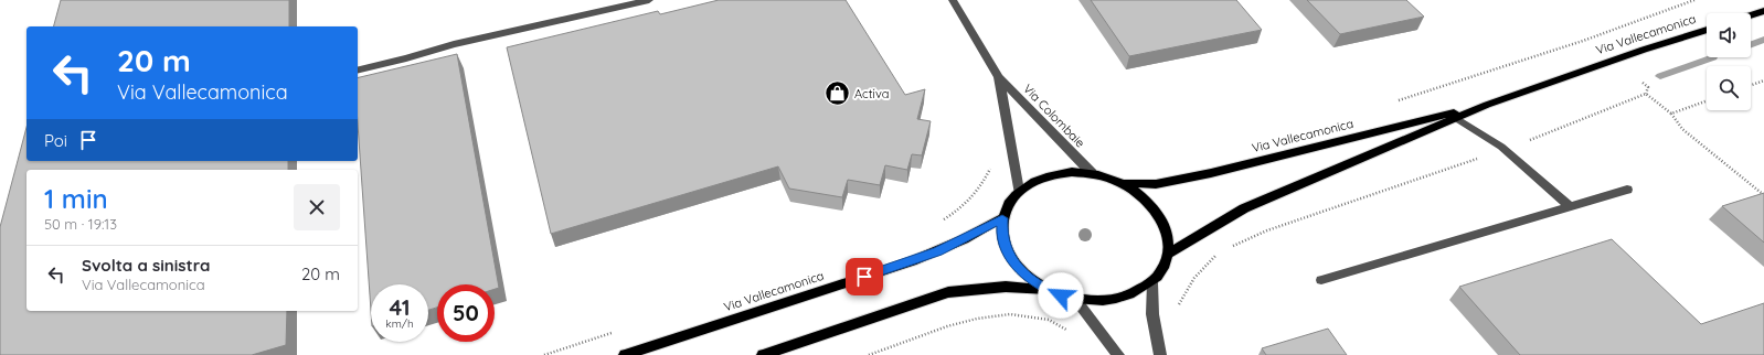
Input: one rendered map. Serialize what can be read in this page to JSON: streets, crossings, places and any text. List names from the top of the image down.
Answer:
{
  "streets": {
    "main road": ["Via Vallecamonica"],
    "street": ["Via Colombaie"]
  },
  "crossings": [
    ["Via Vallecamonica", "Via Colombaie"]
  ],
  "places": {
    "shop": ["Activa"]
  },
  "page": {
    "turn": ["20 m", "Via Vallecamonica"],
    "then": "Poi",
    "heading": ["1 min", "50 m · 19:13"],
    "list": [
      {
        "name": "Svolta a sinistra",
        "note": "Via Vallecamonica",
        "value": "20 m"
      }
    ],
    "speed": "41 km/h",
    "limit": "50"
  }
}
